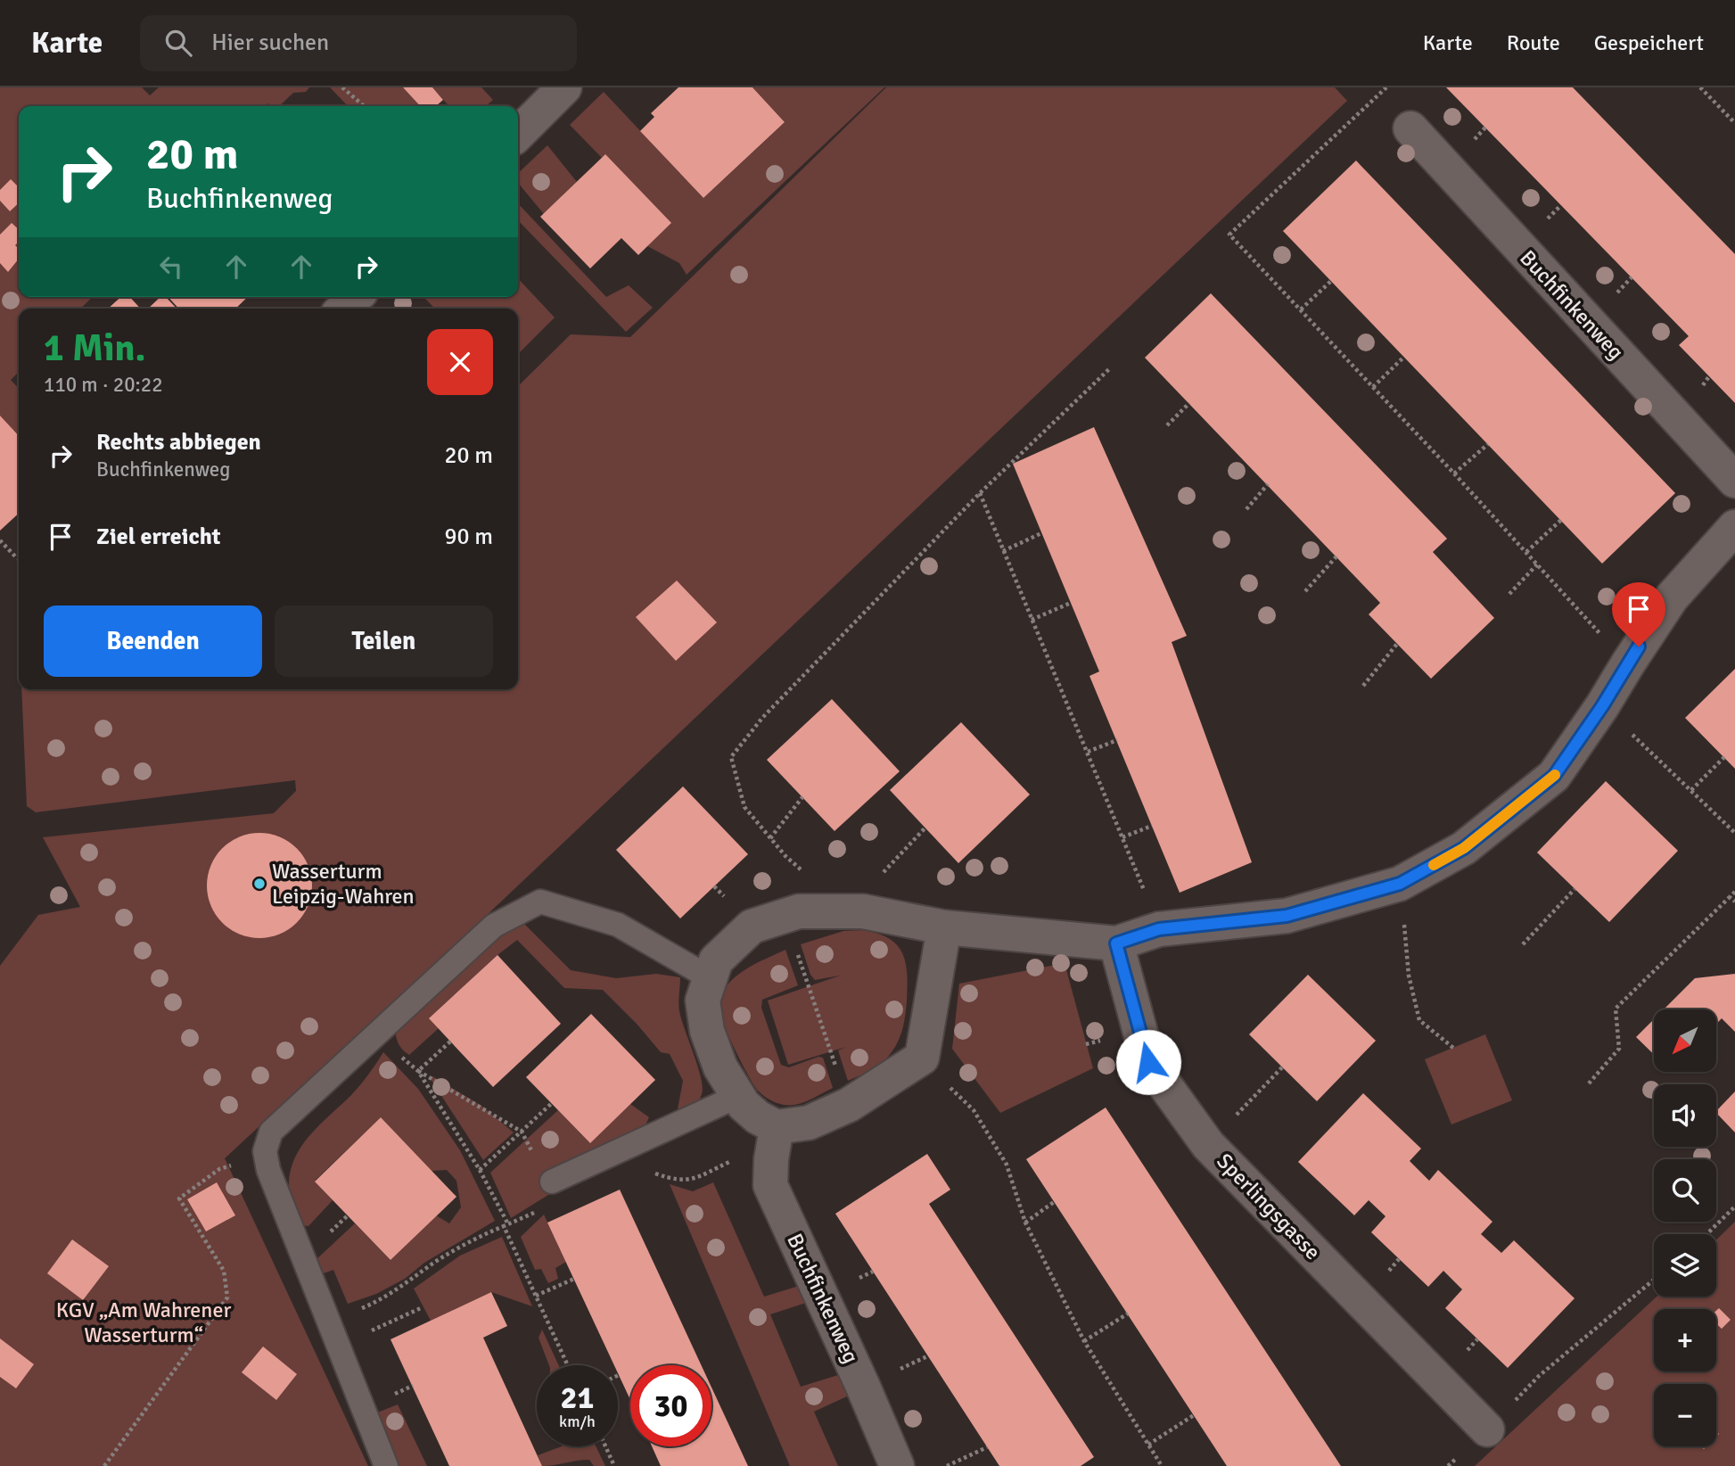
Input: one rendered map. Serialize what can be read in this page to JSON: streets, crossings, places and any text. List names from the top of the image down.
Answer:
{
  "streets": {
    "street": ["Buchfinkenweg", "Sperlingsgasse"]
  },
  "parks": ["KGV „Am Wahrener Wasserturm“"],
  "places": ["Wasserturm Leipzig-Wahren"],
  "north": "bottom left",
  "page": {
    "header": "Karte",
    "search": "Hier suchen",
    "nav": ["Karte", "Route", "Gespeichert"],
    "turn": ["20 m", "Buchfinkenweg"],
    "heading": ["1 Min.", "110 m · 20:22"],
    "list": [
      {
        "name": "Rechts abbiegen",
        "note": "Buchfinkenweg",
        "value": "20 m"
      },
      {
        "name": "Ziel erreicht",
        "value": "90 m"
      }
    ],
    "buttons": ["Beenden", "Teilen"],
    "map_buttons": ["+", "−"],
    "speed": "21 km/h",
    "limit": "30"
  }
}
